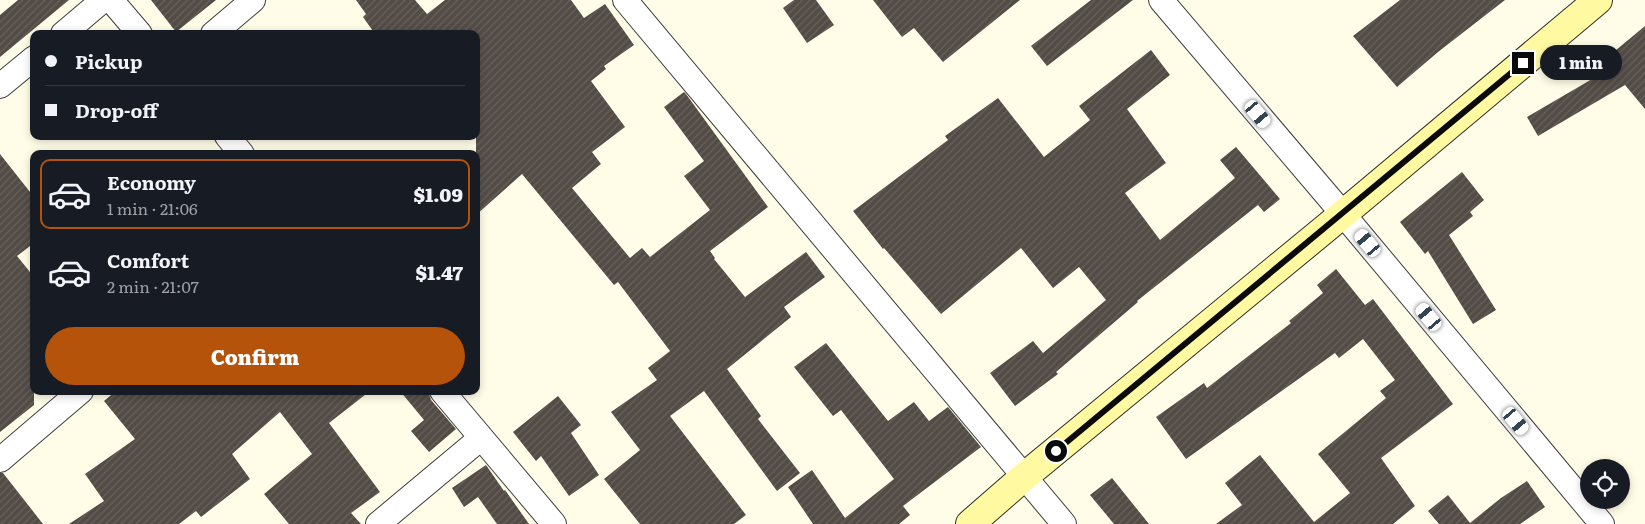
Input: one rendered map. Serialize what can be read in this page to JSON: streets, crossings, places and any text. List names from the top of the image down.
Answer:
{
  "page": {
    "banner": ["Pickup", "Drop-off"],
    "bubble": "1 min",
    "list": [
      {
        "name": "Economy",
        "note": "1 min · 21:06",
        "value": "$1.09"
      },
      {
        "name": "Comfort",
        "note": "2 min · 21:07",
        "value": "$1.47"
      }
    ],
    "buttons": "Confirm"
  }
}
